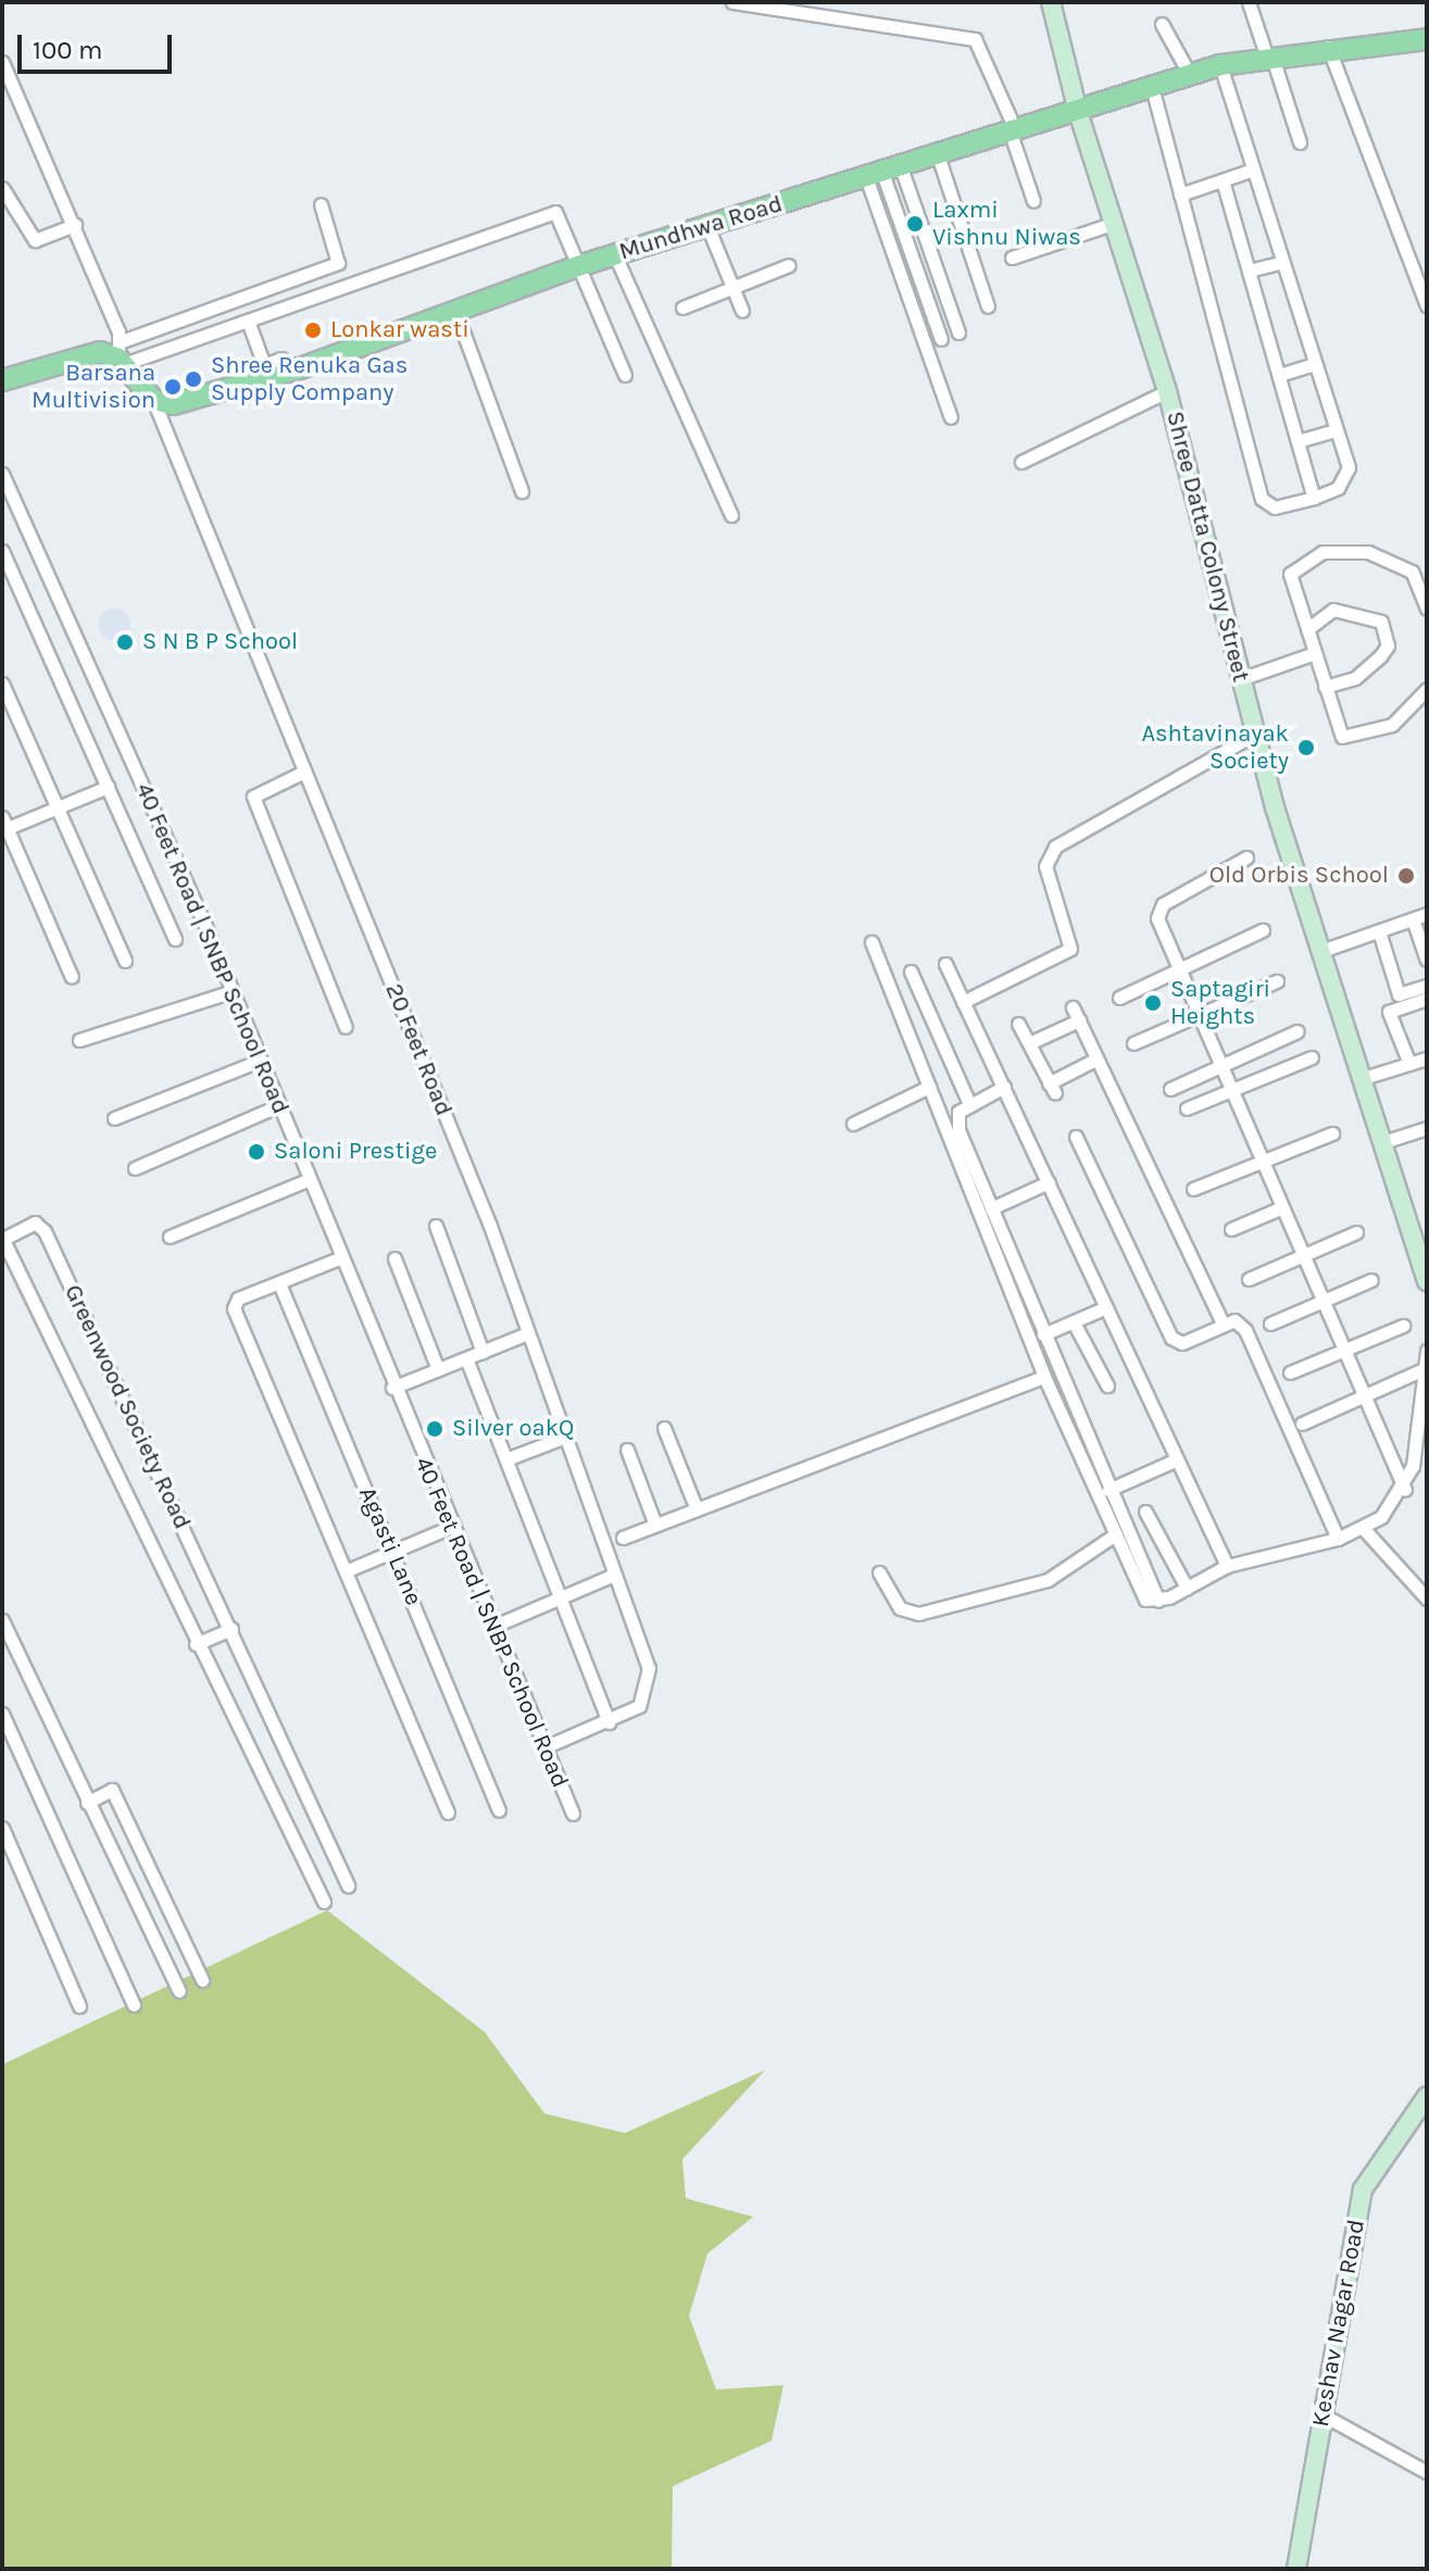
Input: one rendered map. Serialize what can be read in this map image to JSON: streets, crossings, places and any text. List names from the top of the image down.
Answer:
{
  "streets": {
    "main road": ["Mundhwa Road"],
    "street": [
      "Shree Datta Colony Street",
      "40 Feet Road | SNBP School Road",
      "20 Feet Road",
      "Greenwood Society Road",
      "Agasti Lane",
      "Keshav Nagar Road"
    ]
  },
  "crossings": [
    ["Mundhwa Road", "Shree Datta Colony Street"],
    ["Mundhwa Road", "20 Feet Road"],
    ["40 Feet Road | SNBP School Road", "20 Feet Road"]
  ],
  "places": [
    "Laxmi Vishnu Niwas",
    "Lonkar wasti",
    "Shree Renuka Gas Supply Company",
    "Barsana Multivision",
    "S N B P School",
    "Ashtavinayak Society",
    "Old Orbis School",
    "Saptagiri Heights",
    "Saloni Prestige",
    "Silver oakQ"
  ],
  "scale_bar": "100 m"
}
